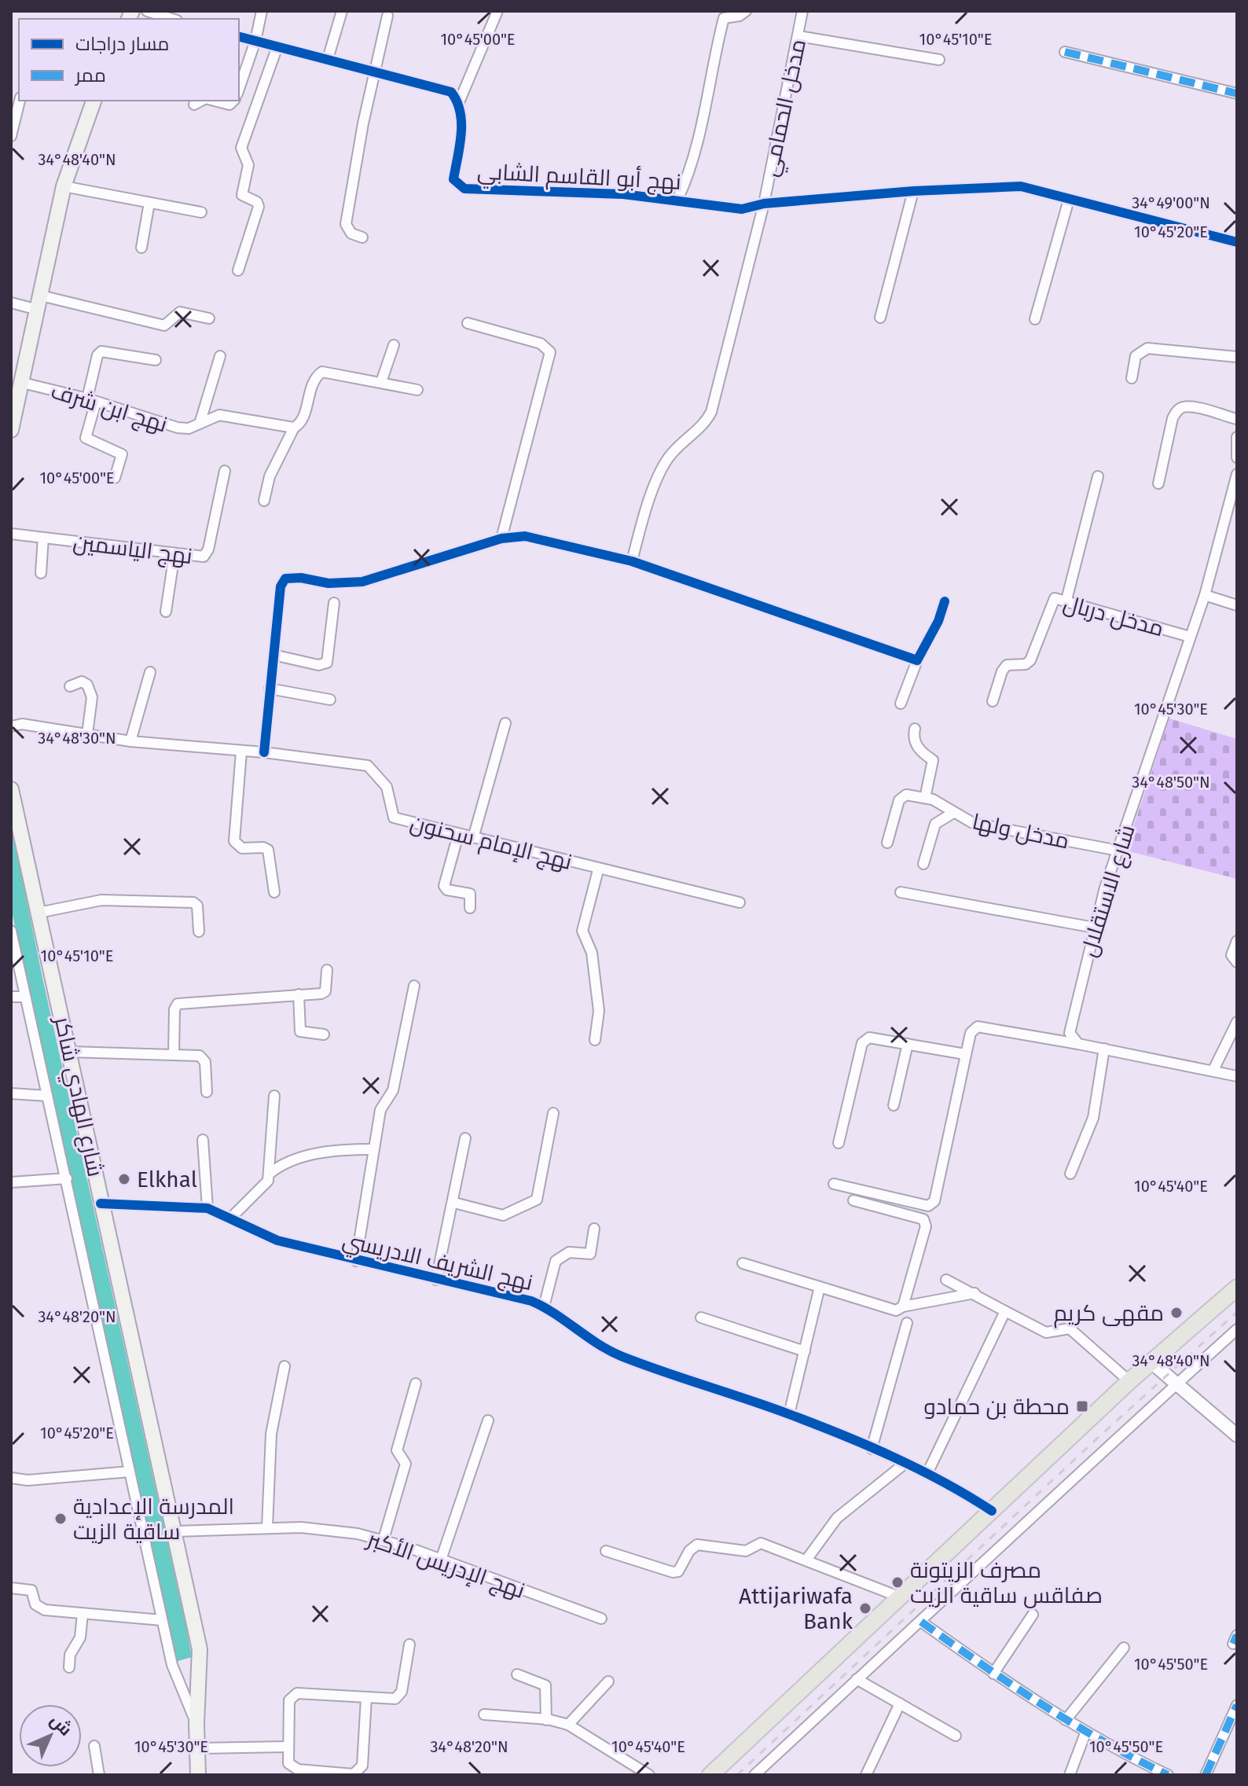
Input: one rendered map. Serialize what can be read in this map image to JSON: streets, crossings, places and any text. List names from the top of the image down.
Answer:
{
  "streets": {
    "main road": ["شارع الهادي شاكر"],
    "street": [
      "مدخل الحمامي",
      "نهج أبو القاسم الشابي",
      "نهج ابن شرف",
      "نهج الياسمين",
      "مدخل دربال",
      "مدخل ولها",
      "نهج الإمام سحنون",
      "شارع الاستقلال",
      "نهج الشريف الادريسي",
      "نهج الإدريس الأكبر"
    ]
  },
  "crossings": [
    ["مدخل الحمامي", "نهج أبو القاسم الشابي"],
    ["مدخل دربال", "شارع الاستقلال"],
    ["مدخل ولها", "شارع الاستقلال"],
    ["شارع الهادي شاكر", "نهج الشريف الادريسي"],
    ["شارع الهادي شاكر", "نهج الإدريس الأكبر"]
  ],
  "places": {
    "other": [
      "Elkhal",
      "مقهى كريم",
      "المدرسة الإعدادية ساقية الزيت",
      "مصرف الزيتونة صفاقس ساقية الزيت",
      "Attijariwafa Bank"
    ],
    "transit": ["محطة بن حمادو"]
  },
  "legend": ["مسار دراجات", "ممر"],
  "north": "top right",
  "coordinates": [
    "10°45'00\"E",
    "10°45'10\"E",
    "34°48'40\"N",
    "34°49'00\"N",
    "10°45'20\"E",
    "10°45'30\"E",
    "34°48'30\"N",
    "34°48'50\"N",
    "10°45'40\"E",
    "34°48'20\"N",
    "10°45'50\"E"
  ]
}
